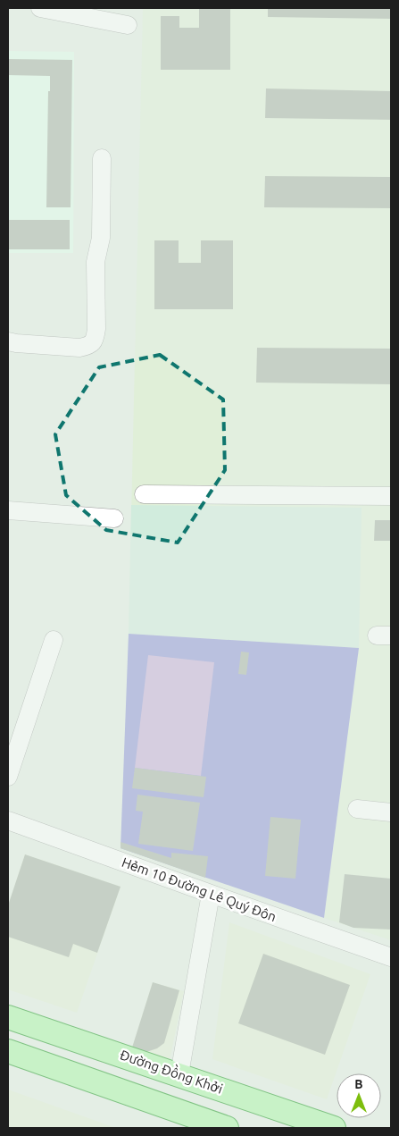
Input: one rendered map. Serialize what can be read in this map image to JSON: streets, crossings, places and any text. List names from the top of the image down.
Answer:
{
  "streets": {
    "main road": ["Đường Đồng Khởi"],
    "street": ["Hẻm 10 Đường Lê Quý Đôn"]
  },
  "north": "top"
}
